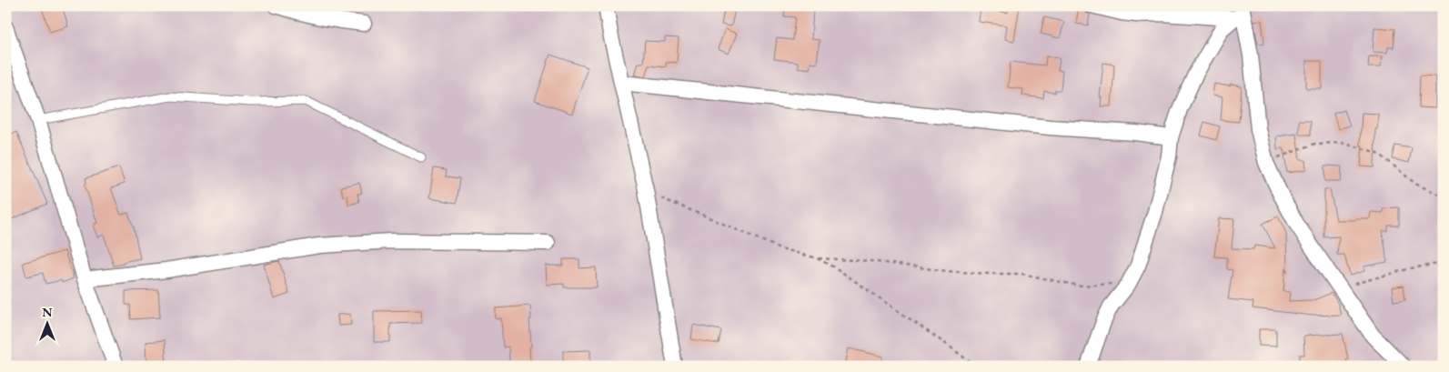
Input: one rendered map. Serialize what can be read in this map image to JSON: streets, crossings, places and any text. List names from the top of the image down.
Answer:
{
  "north": "top"
}
